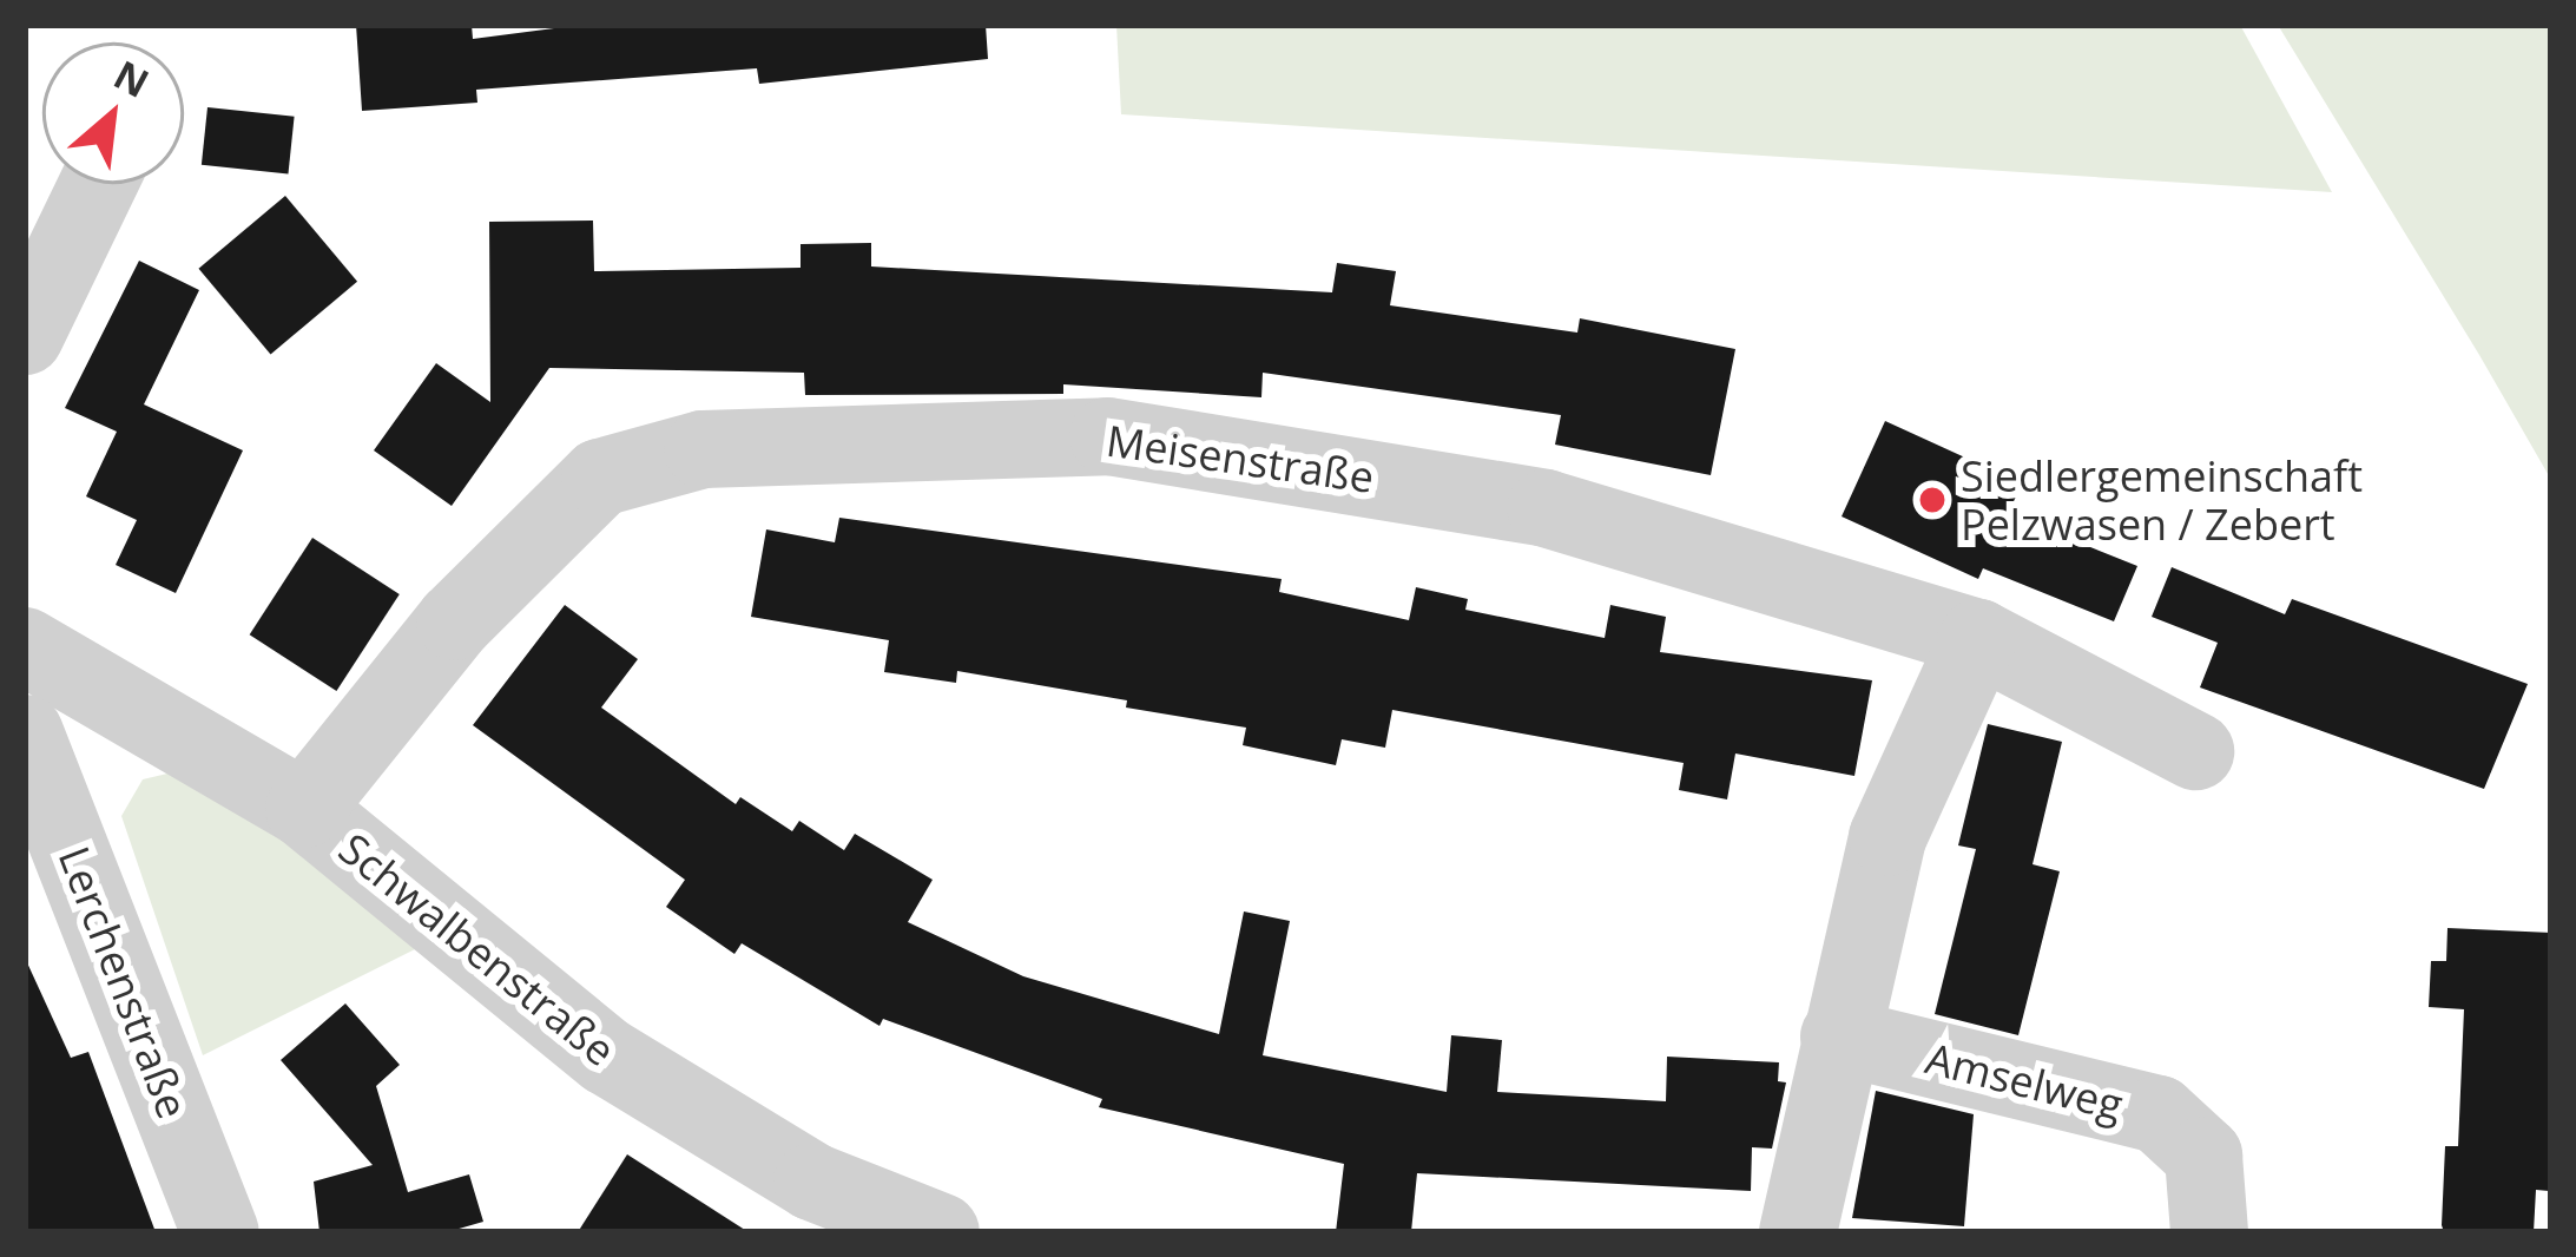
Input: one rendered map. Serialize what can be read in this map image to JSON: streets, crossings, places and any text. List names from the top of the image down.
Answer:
{
  "streets": {
    "street": [
      "Meisenstraße",
      "Schwalbenstraße",
      "Lerchenstraße",
      "Amselweg"
    ]
  },
  "crossings": [
    ["Meisenstraße", "Schwalbenstraße"]
  ],
  "places": ["Siedlergemeinschaft Pelzwasen / Zebert"],
  "north": "top right"
}
